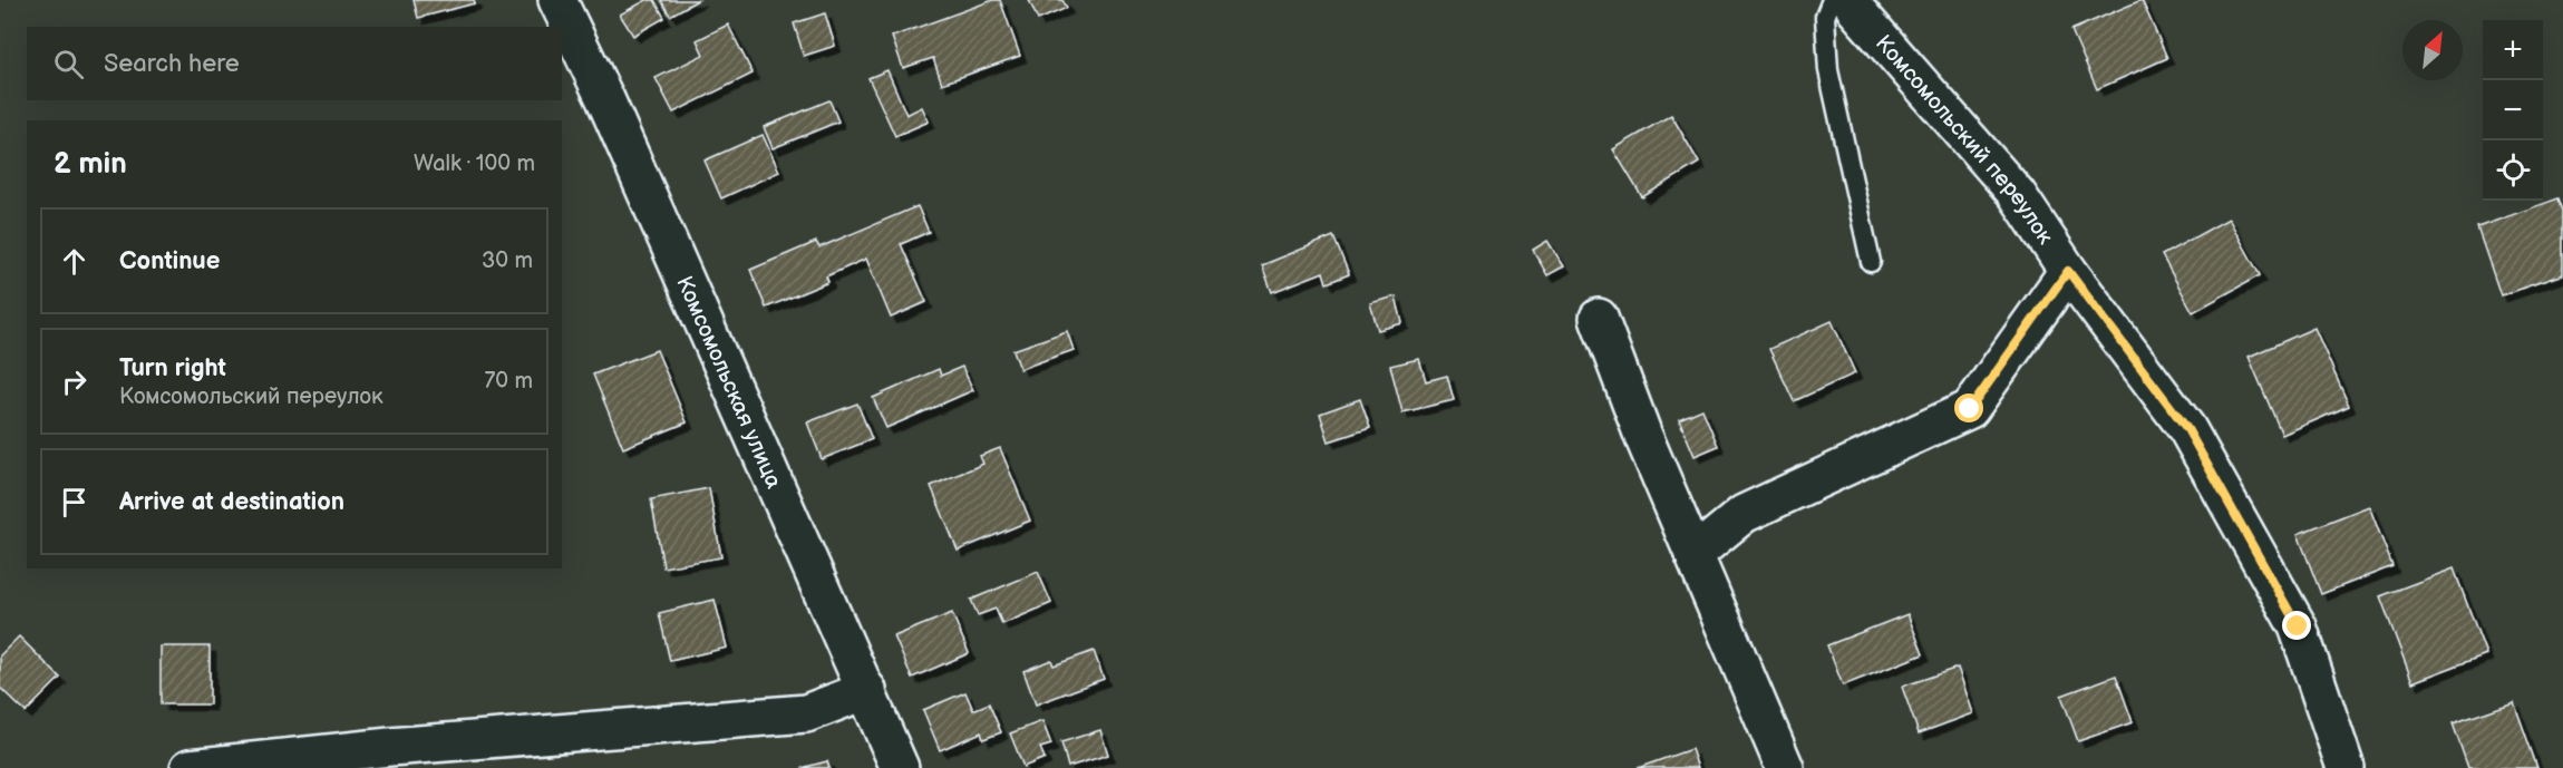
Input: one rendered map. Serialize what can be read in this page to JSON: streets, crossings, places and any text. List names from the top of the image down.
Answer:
{
  "streets": {
    "street": ["Комсомольский переулок", "Комсомольская улица"]
  },
  "north": "top right",
  "page": {
    "map_buttons": ["+", "−"],
    "search": "Search here",
    "heading": ["2 min", "Walk · 100 m"],
    "list": [
      ["Continue", "30 m"],
      ["Turn right", "Комсомольский переулок", "70 m"],
      "Arrive at destination"
    ]
  }
}
